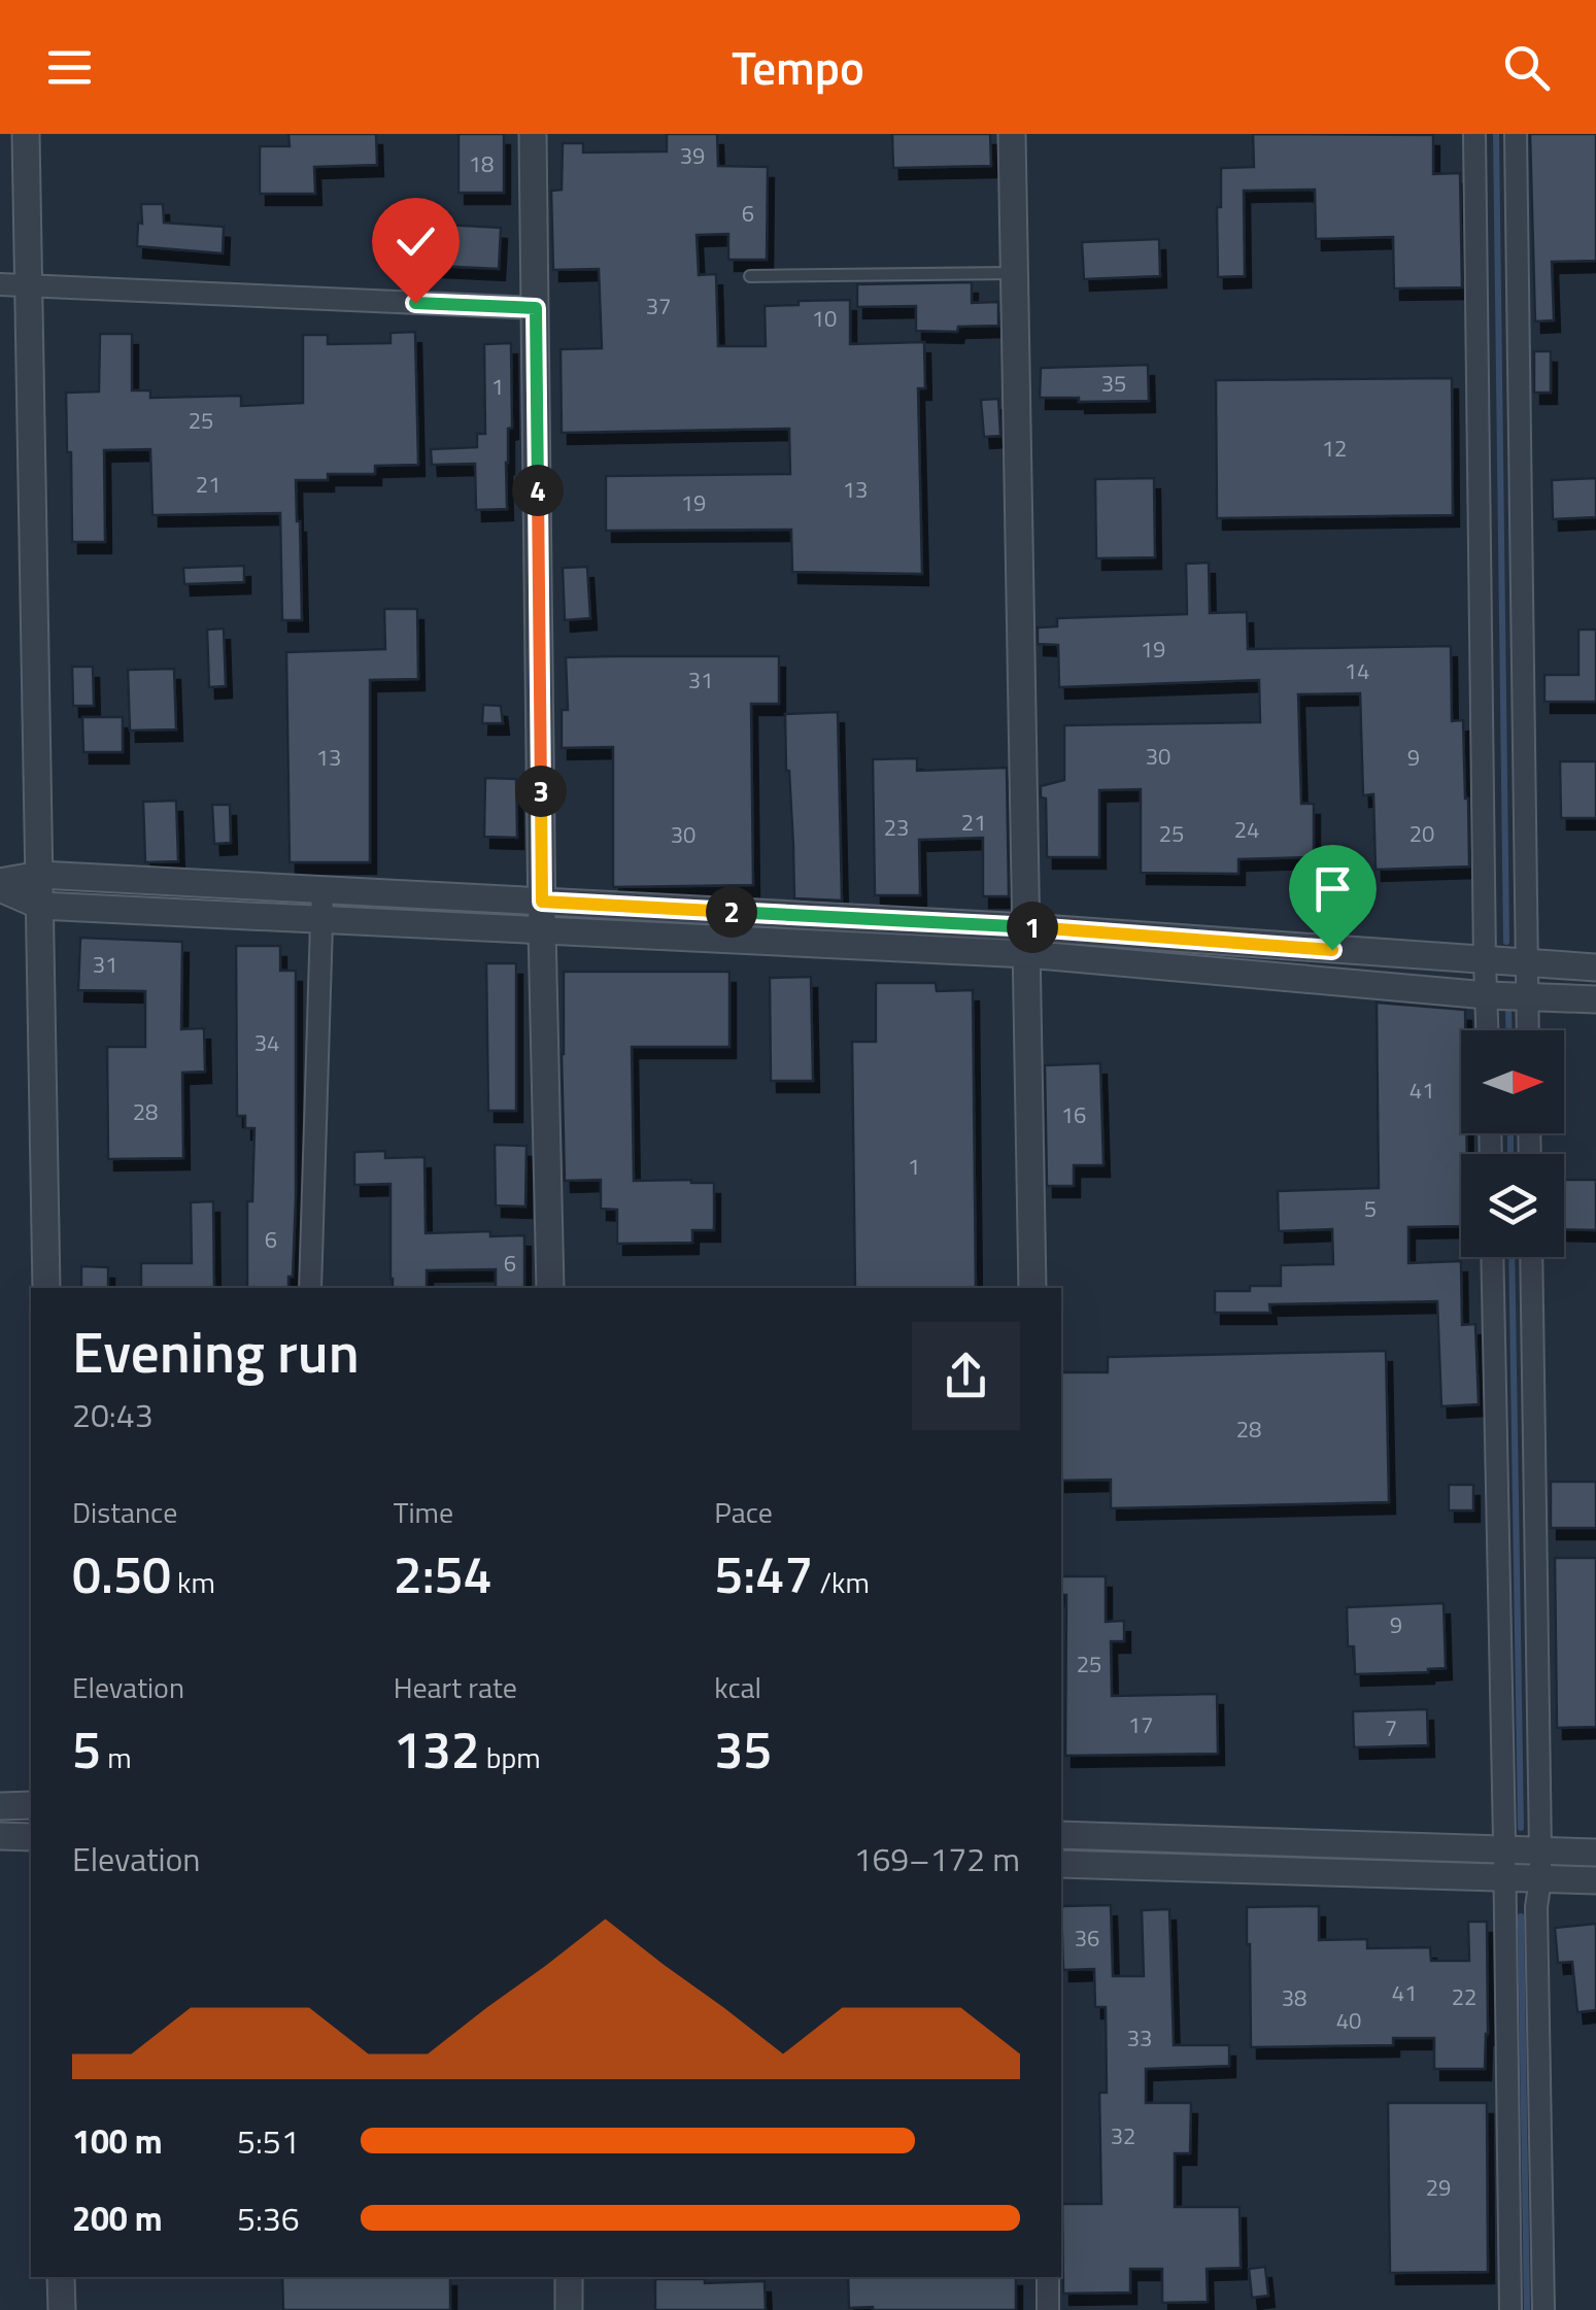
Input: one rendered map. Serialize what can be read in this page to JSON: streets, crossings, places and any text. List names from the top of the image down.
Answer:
{
  "house_numbers": [
    "39",
    "18",
    "6",
    "37",
    "10",
    "35",
    "1",
    "25",
    "12",
    "21",
    "13",
    "19",
    "19",
    "14",
    "31",
    "30",
    "13",
    "9",
    "21",
    "23",
    "24",
    "25",
    "20",
    "30",
    "31",
    "34",
    "41",
    "28",
    "16",
    "1",
    "5",
    "6",
    "6",
    "28",
    "9",
    "25",
    "17",
    "7",
    "36",
    "41",
    "22",
    "38",
    "40",
    "33",
    "32",
    "29"
  ],
  "north": "right",
  "page": {
    "header": "Tempo",
    "pins": [
      "4",
      "3",
      "2",
      "1"
    ],
    "heading": ["Evening run", "20:43"],
    "stats": [
      ["Distance", "0.50 km"],
      ["Time", "2:54"],
      ["Pace", "5:47 /km"],
      ["Elevation", "5 m"],
      ["Heart rate", "132 bpm"],
      ["kcal", "35"]
    ],
    "chart": ["Elevation", "169–172 m"],
    "list": [
      {
        "name": "100 m",
        "note": "5:51"
      },
      {
        "name": "200 m",
        "note": "5:36"
      }
    ]
  }
}
